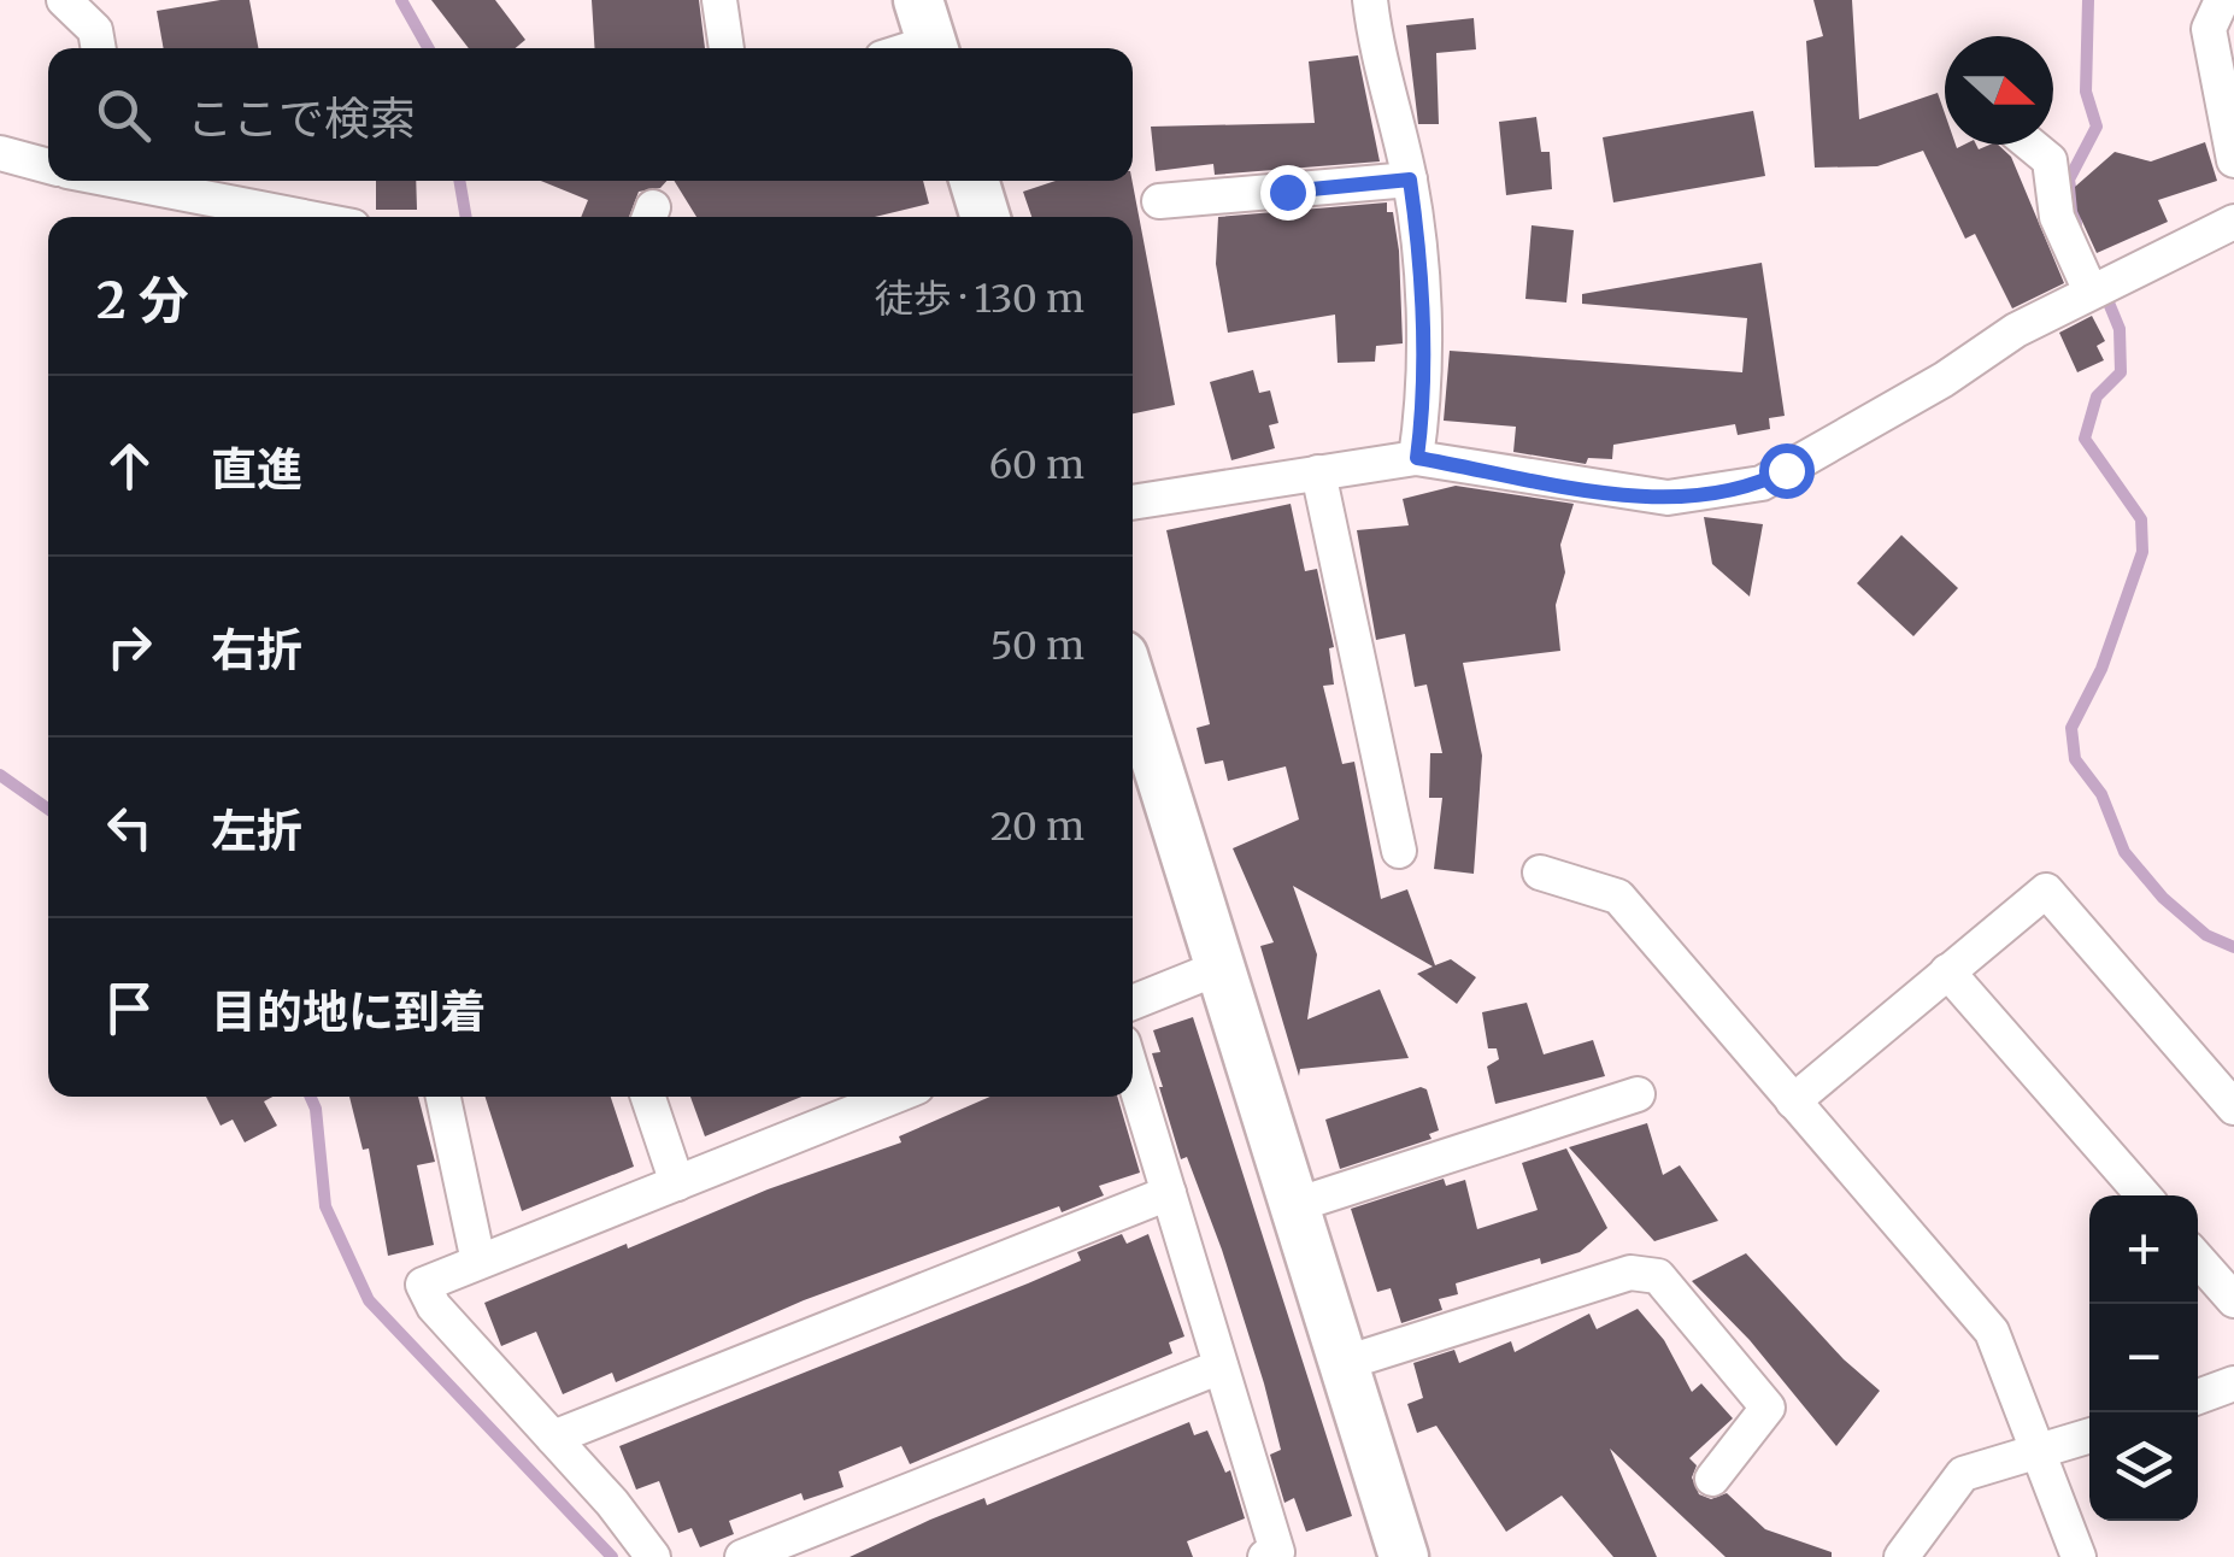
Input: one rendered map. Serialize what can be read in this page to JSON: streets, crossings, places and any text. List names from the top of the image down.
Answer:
{
  "north": "right",
  "page": {
    "search": "ここで検索",
    "heading": ["2 分", "徒歩 · 130 m"],
    "list": [
      ["直進", "60 m"],
      ["右折", "50 m"],
      ["左折", "20 m"],
      "目的地に到着"
    ],
    "map_buttons": ["+", "−"]
  }
}
